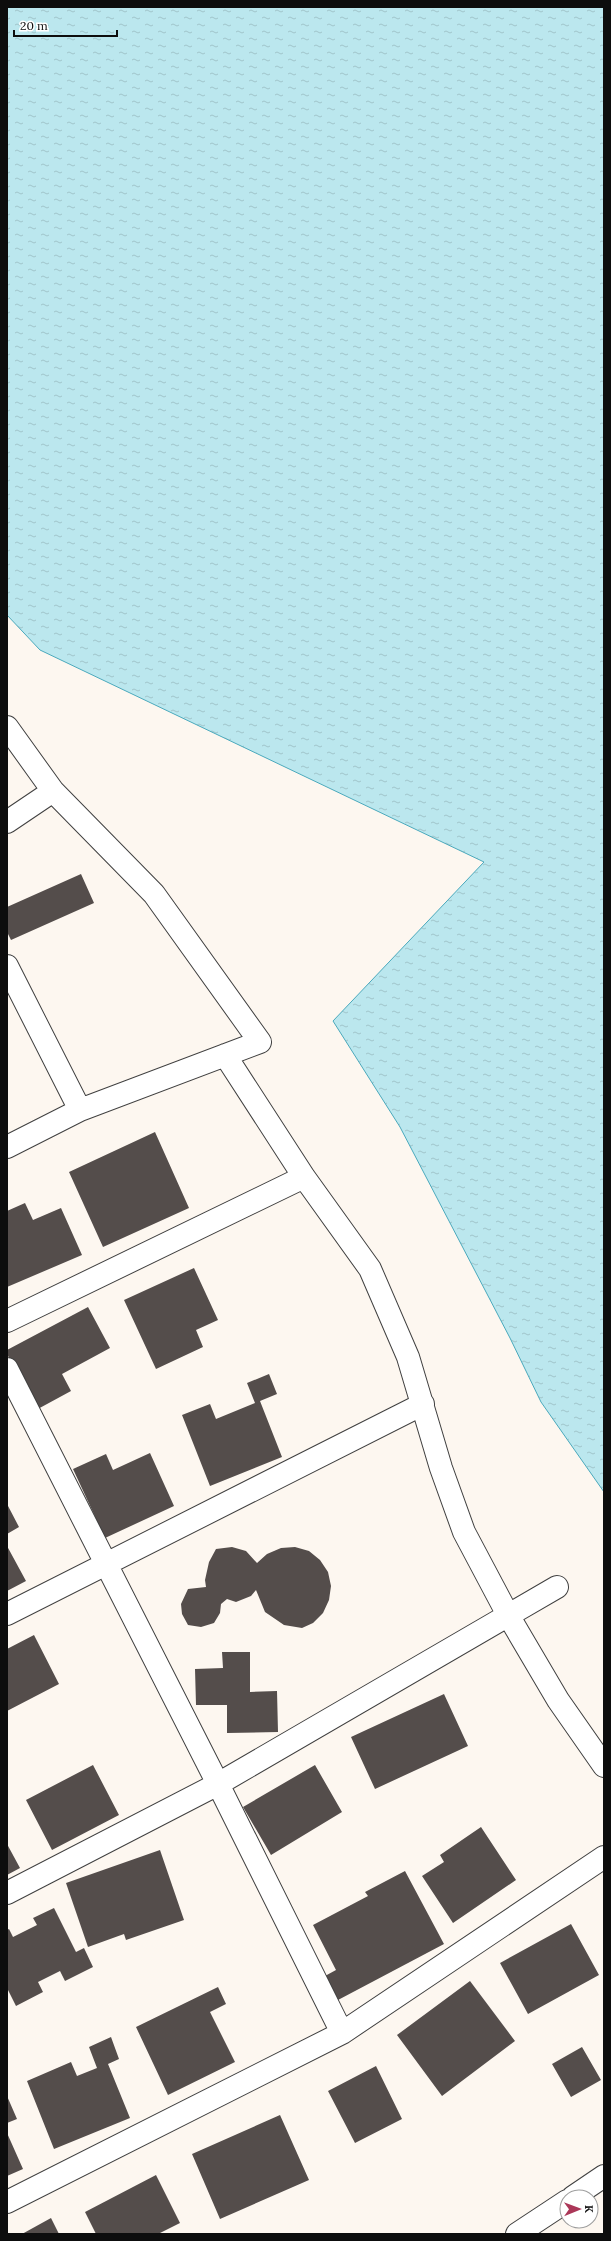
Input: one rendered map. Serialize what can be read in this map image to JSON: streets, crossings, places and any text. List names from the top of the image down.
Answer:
{
  "scale_bar": "20 m",
  "north": "right"
}
